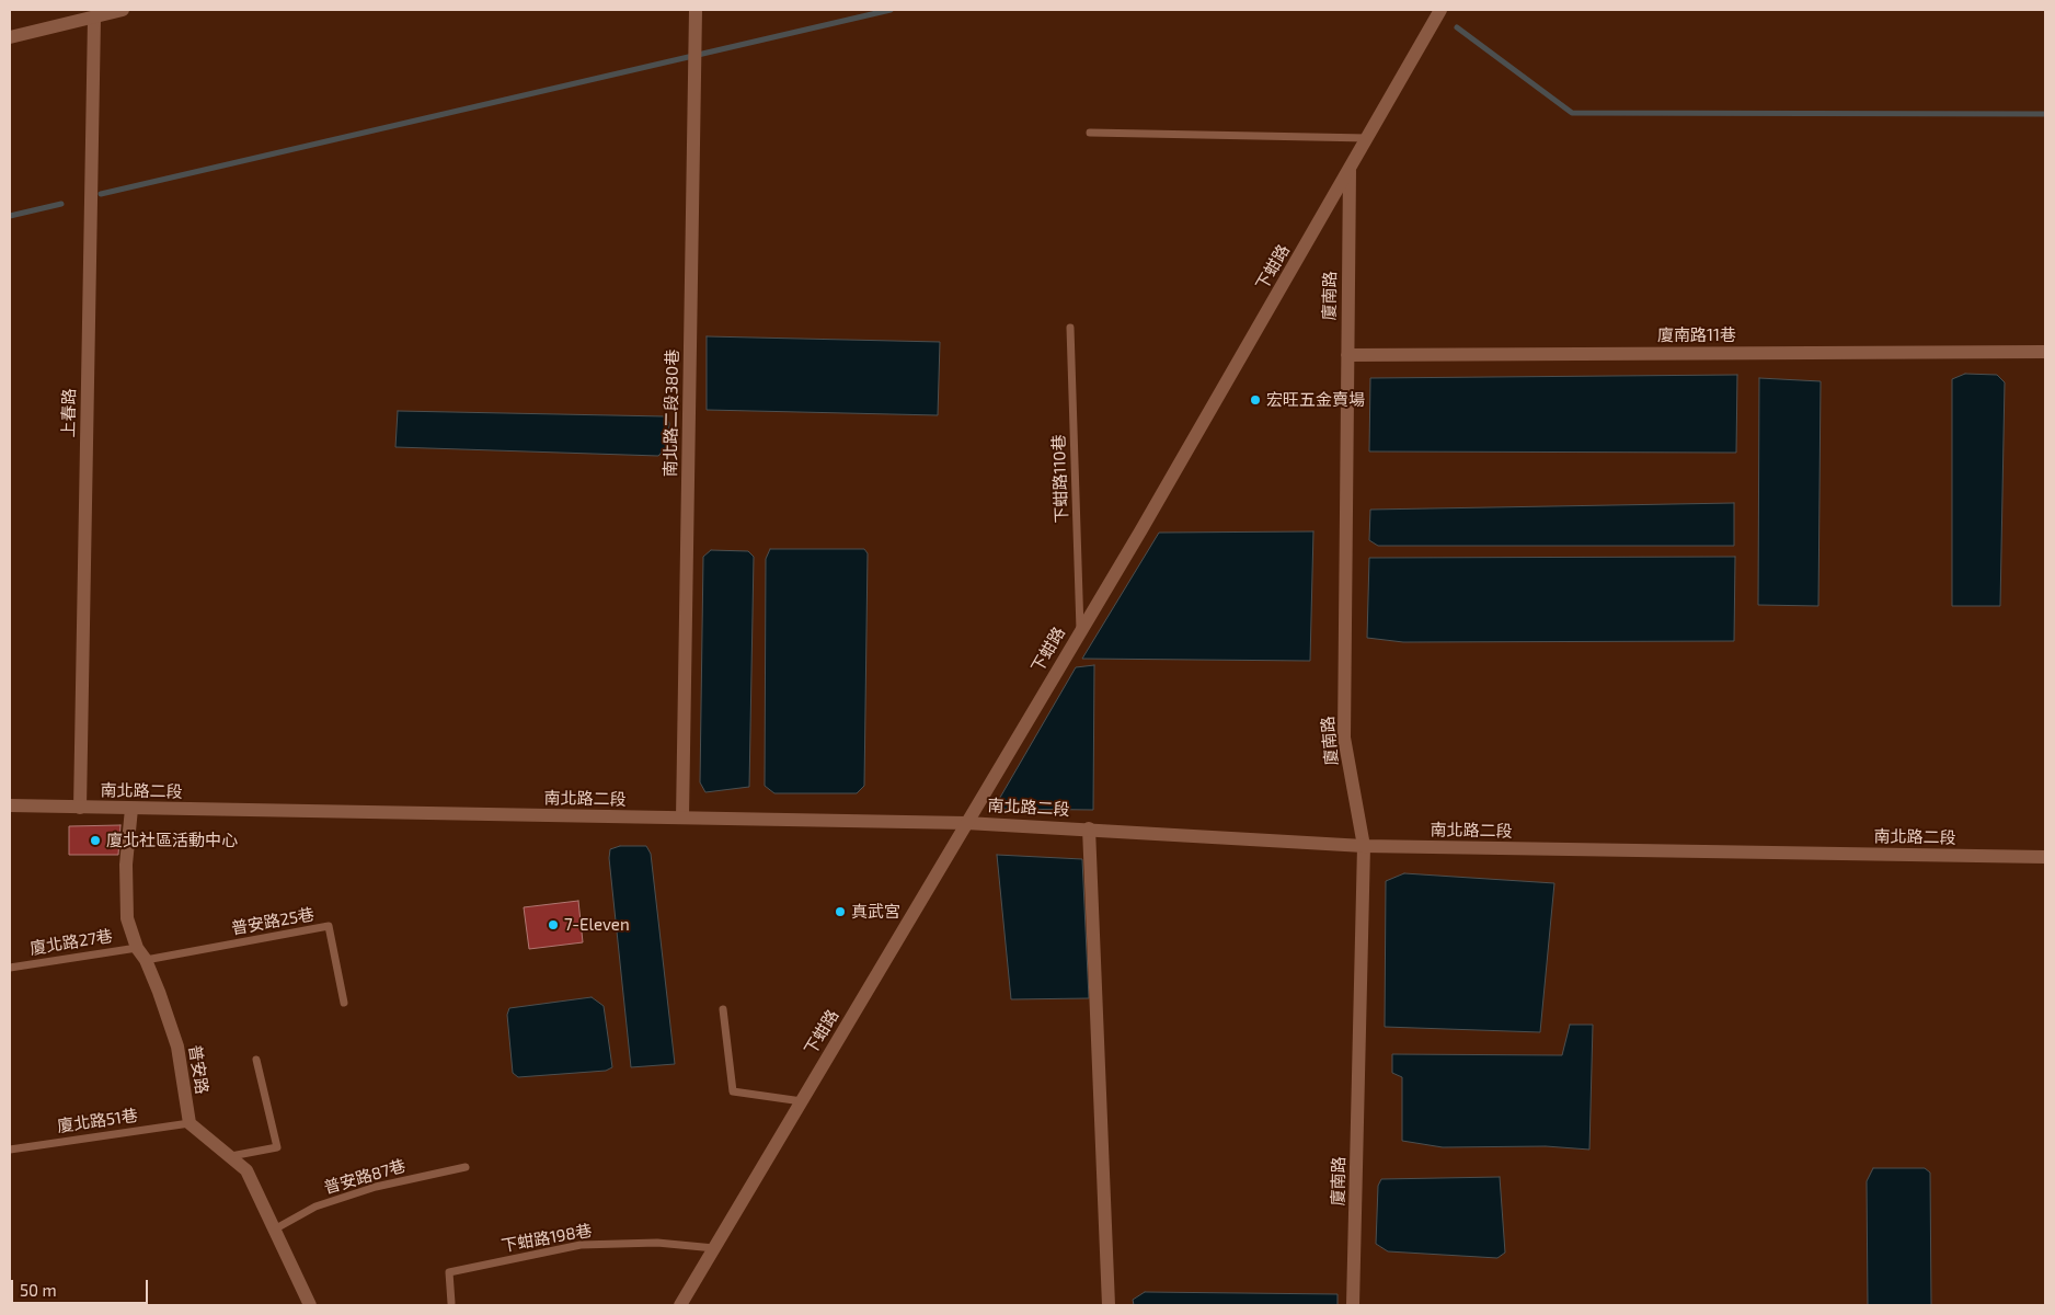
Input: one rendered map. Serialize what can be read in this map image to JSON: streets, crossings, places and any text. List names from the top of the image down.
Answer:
{
  "streets": {
    "street": [
      "下蚶路",
      "廈南路",
      "廈南路11巷",
      "上春路",
      "南北路二段380巷",
      "南北路二段",
      "普安路"
    ],
    "lane": [
      "下蚶路110巷",
      "普安路25巷",
      "廈北路27巷",
      "廈北路51巷",
      "普安路87巷",
      "下蚶路198巷"
    ]
  },
  "crossings": [
    ["下蚶路", "廈南路"],
    ["下蚶路", "下蚶路110巷"],
    ["下蚶路", "南北路二段"],
    ["下蚶路", "下蚶路198巷"],
    ["廈南路", "廈南路11巷"],
    ["廈南路", "南北路二段"],
    ["上春路", "南北路二段"],
    ["南北路二段380巷", "南北路二段"],
    ["南北路二段", "普安路"],
    ["普安路25巷", "普安路"],
    ["廈北路27巷", "普安路"],
    ["普安路", "廈北路51巷"]
  ],
  "places": [
    "宏旺五金賣場",
    "廈北社區活動中心",
    "真武宮",
    "7-Eleven"
  ],
  "scale_bar": "50 m"
}
